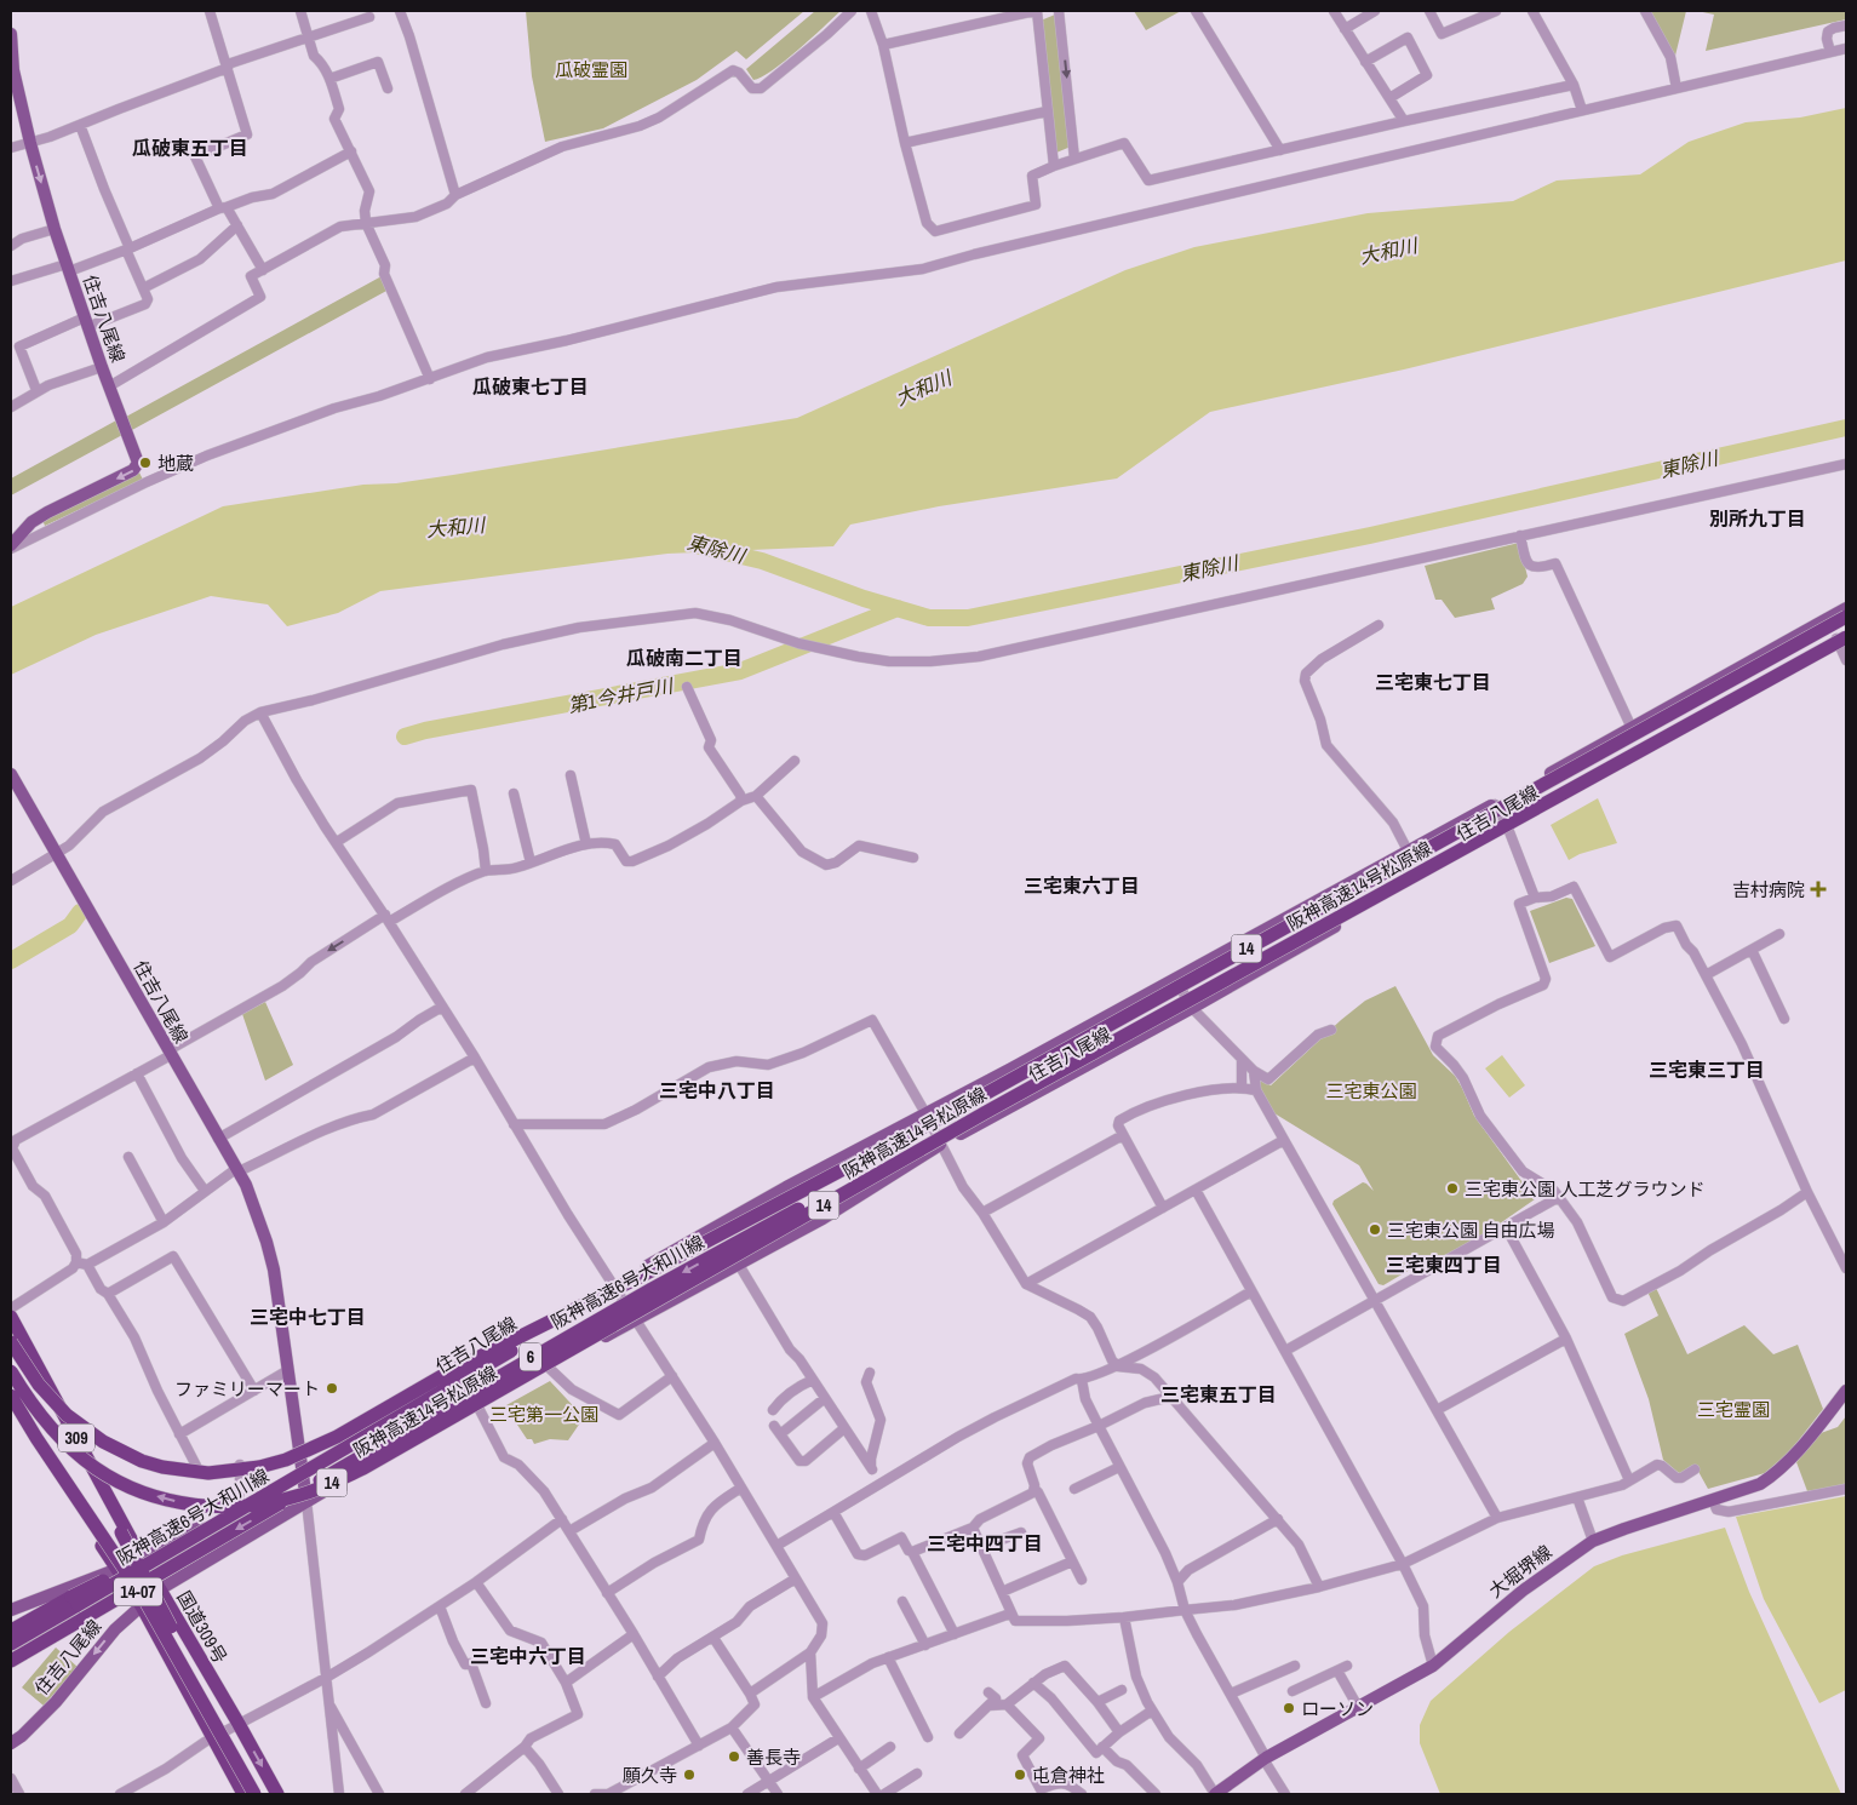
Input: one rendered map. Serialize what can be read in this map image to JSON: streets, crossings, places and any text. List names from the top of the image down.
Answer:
{
  "streets": {
    "highway": [
      "阪神高速14号松原線",
      "14",
      "阪神高速6号大和川線",
      "6",
      "309",
      "14-07",
      "国道309号"
    ],
    "main road": ["住吉八尾線", "大堀堺線"]
  },
  "crossings": [
    ["住吉八尾線", "阪神高速14号松原線"],
    ["住吉八尾線", "阪神高速6号大和川線"],
    ["住吉八尾線", "309"],
    ["住吉八尾線", "国道309号"],
    ["阪神高速14号松原線", "阪神高速6号大和川線"]
  ],
  "districts": [
    "瓜破東五丁目",
    "瓜破東七丁目",
    "別所九丁目",
    "瓜破南二丁目",
    "三宅東七丁目",
    "三宅東六丁目",
    "三宅東三丁目",
    "三宅中八丁目",
    "三宅東四丁目",
    "三宅中七丁目",
    "三宅東五丁目",
    "三宅中四丁目",
    "三宅中六丁目"
  ],
  "water": ["大和川", "東除川", "第1今井戸川"],
  "parks": [
    "瓜破霊園",
    "三宅東公園",
    "三宅霊園",
    "三宅第一公園"
  ],
  "places": {
    "other": [
      "地蔵",
      "三宅東公園 人工芝グラウンド",
      "三宅東公園 自由広場",
      "ファミリーマート",
      "ローソン",
      "善長寺",
      "願久寺",
      "屯倉神社"
    ],
    "health": ["吉村病院"]
  }
}
